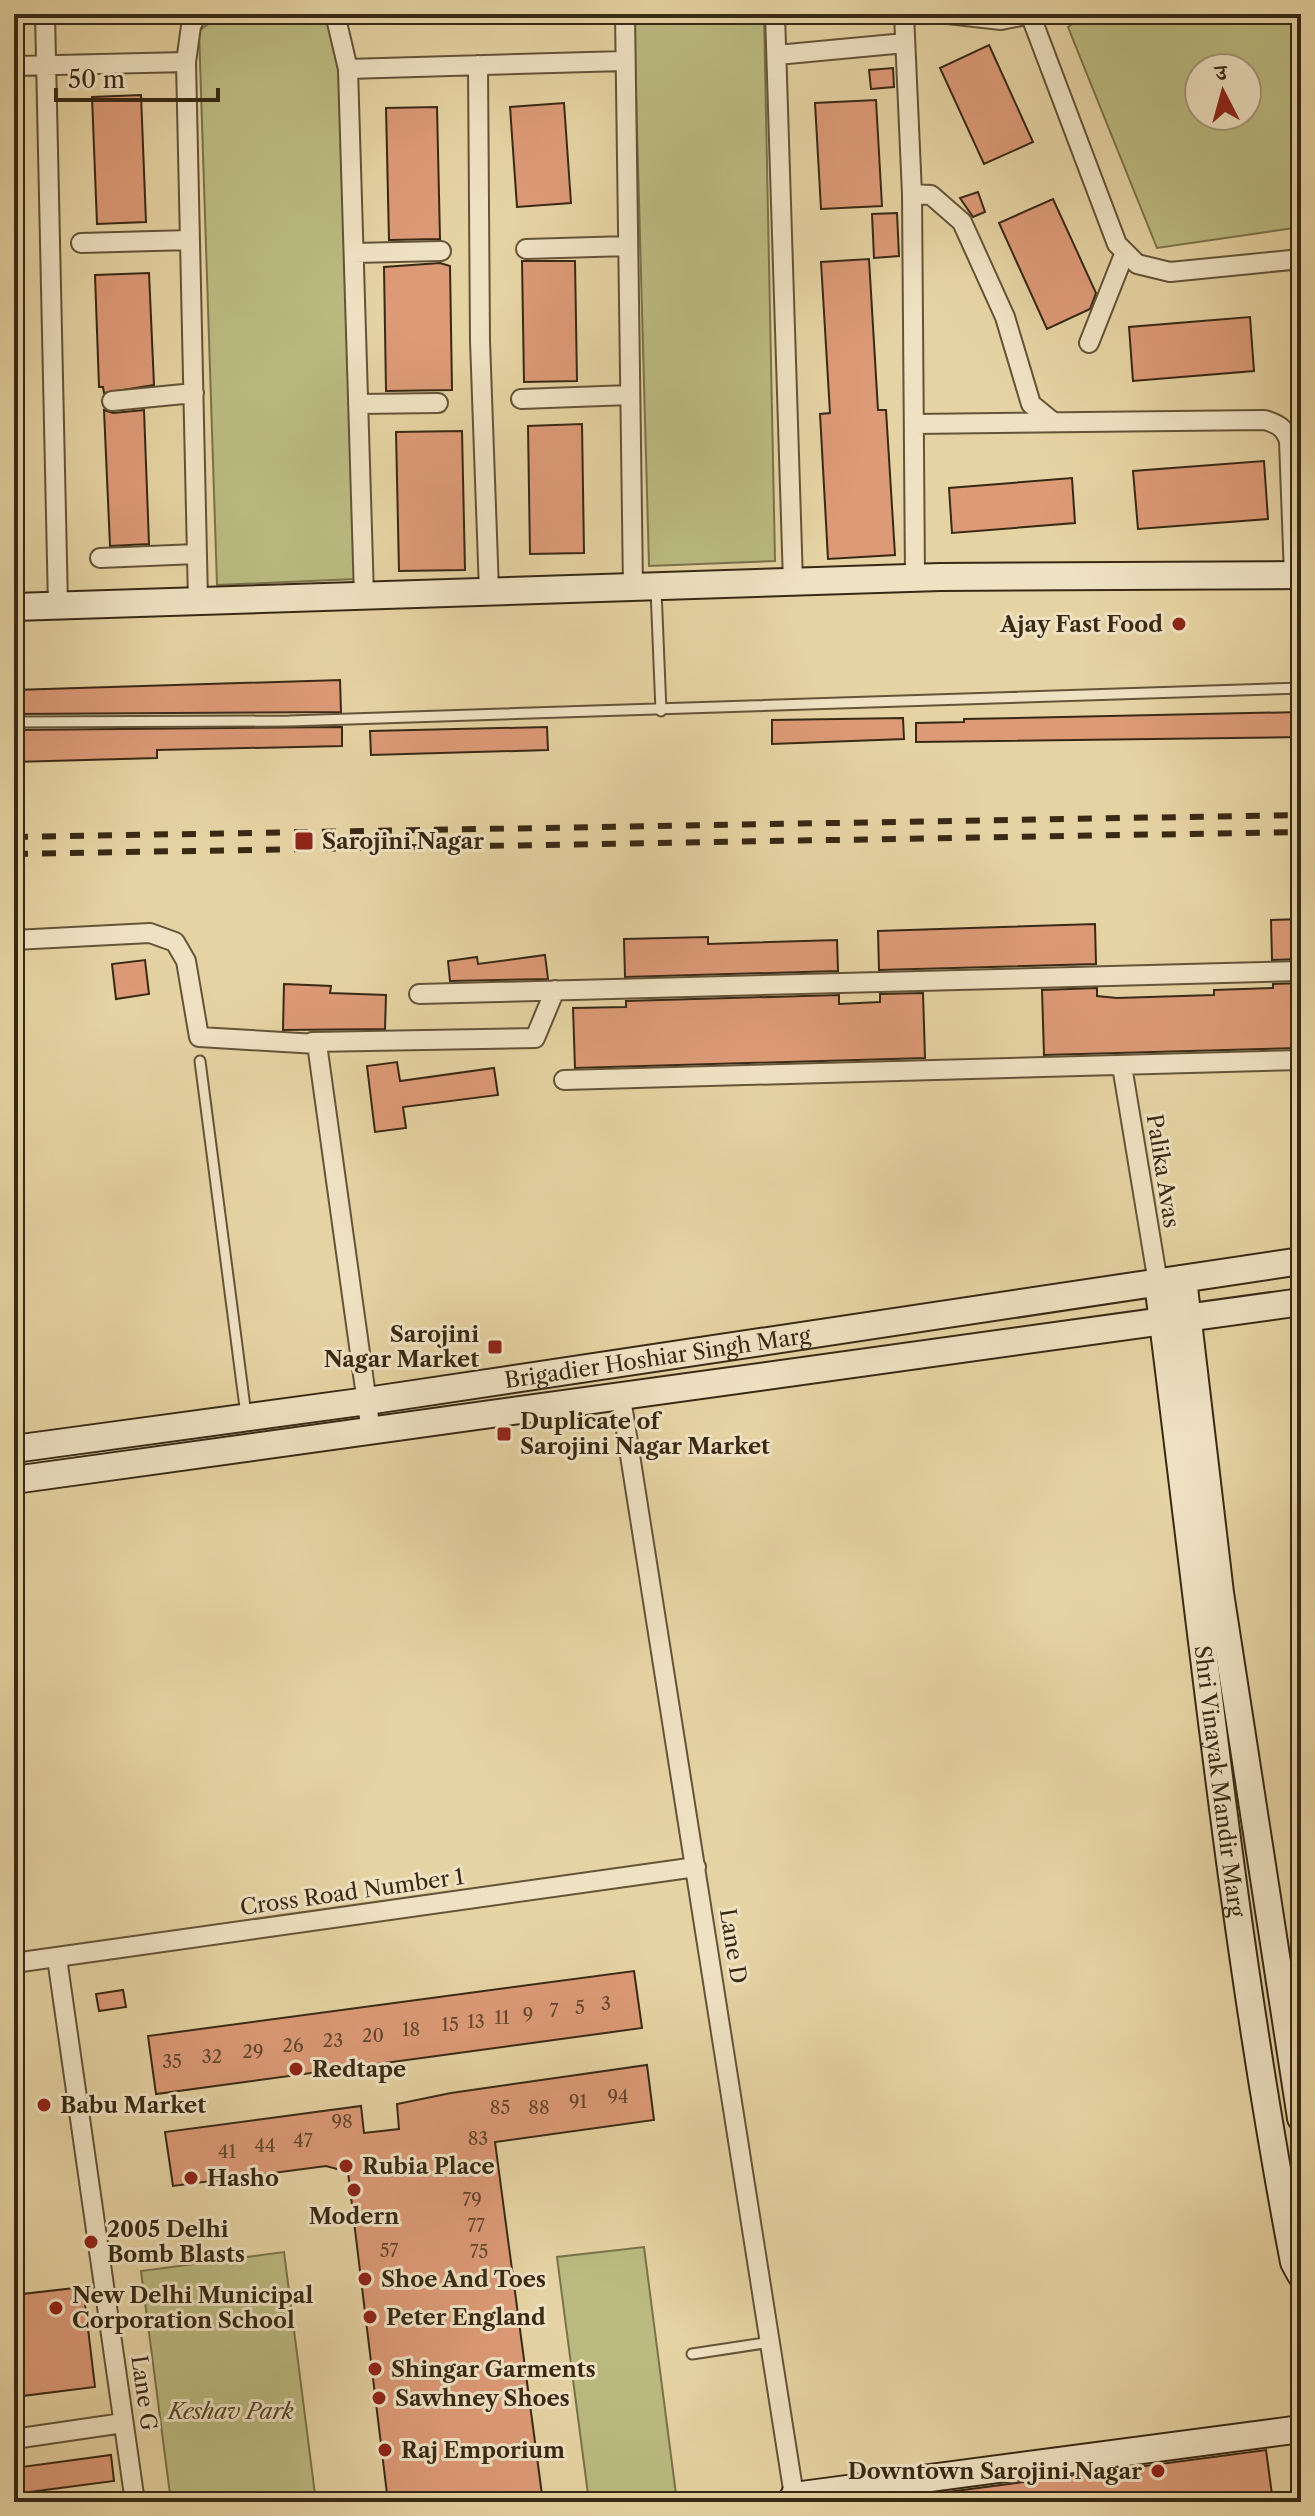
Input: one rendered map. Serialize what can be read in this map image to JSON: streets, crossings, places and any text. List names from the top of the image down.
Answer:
{
  "streets": {
    "street": [
      "Palika Avas",
      "Brigadier Hoshiar Singh Marg",
      "Shri Vinayak Mandir Marg",
      "Cross Road Number 1",
      "Lane D",
      "Lane G"
    ]
  },
  "crossings": [
    ["Palika Avas", "Brigadier Hoshiar Singh Marg"],
    ["Palika Avas", "Shri Vinayak Mandir Marg"],
    ["Brigadier Hoshiar Singh Marg", "Shri Vinayak Mandir Marg"],
    ["Cross Road Number 1", "Lane D"],
    ["Cross Road Number 1", "Lane G"]
  ],
  "parks": ["Keshav Park"],
  "places": {
    "other": [
      "Ajay Fast Food",
      "Redtape",
      "Babu Market",
      "Rubia Place",
      "Hasho",
      "Modern",
      "2005 Delhi Bomb Blasts",
      "Shoe And Toes",
      "New Delhi Municipal Corporation School",
      "Peter England",
      "Shingar Garments",
      "Sawhney Shoes",
      "Raj Emporium",
      "Downtown Sarojini Nagar"
    ],
    "transit": ["Sarojini Nagar", "Sarojini Nagar Market", "Duplicate of Sarojini Nagar Market"]
  },
  "house_numbers": [
    "3",
    "5",
    "7",
    "9",
    "11",
    "13",
    "15",
    "18",
    "20",
    "23",
    "26",
    "29",
    "32",
    "35",
    "94",
    "91",
    "85",
    "88",
    "98",
    "83",
    "47",
    "44",
    "41",
    "79",
    "77",
    "57",
    "75"
  ],
  "scale_bar": "50 m",
  "north": "top"
}
